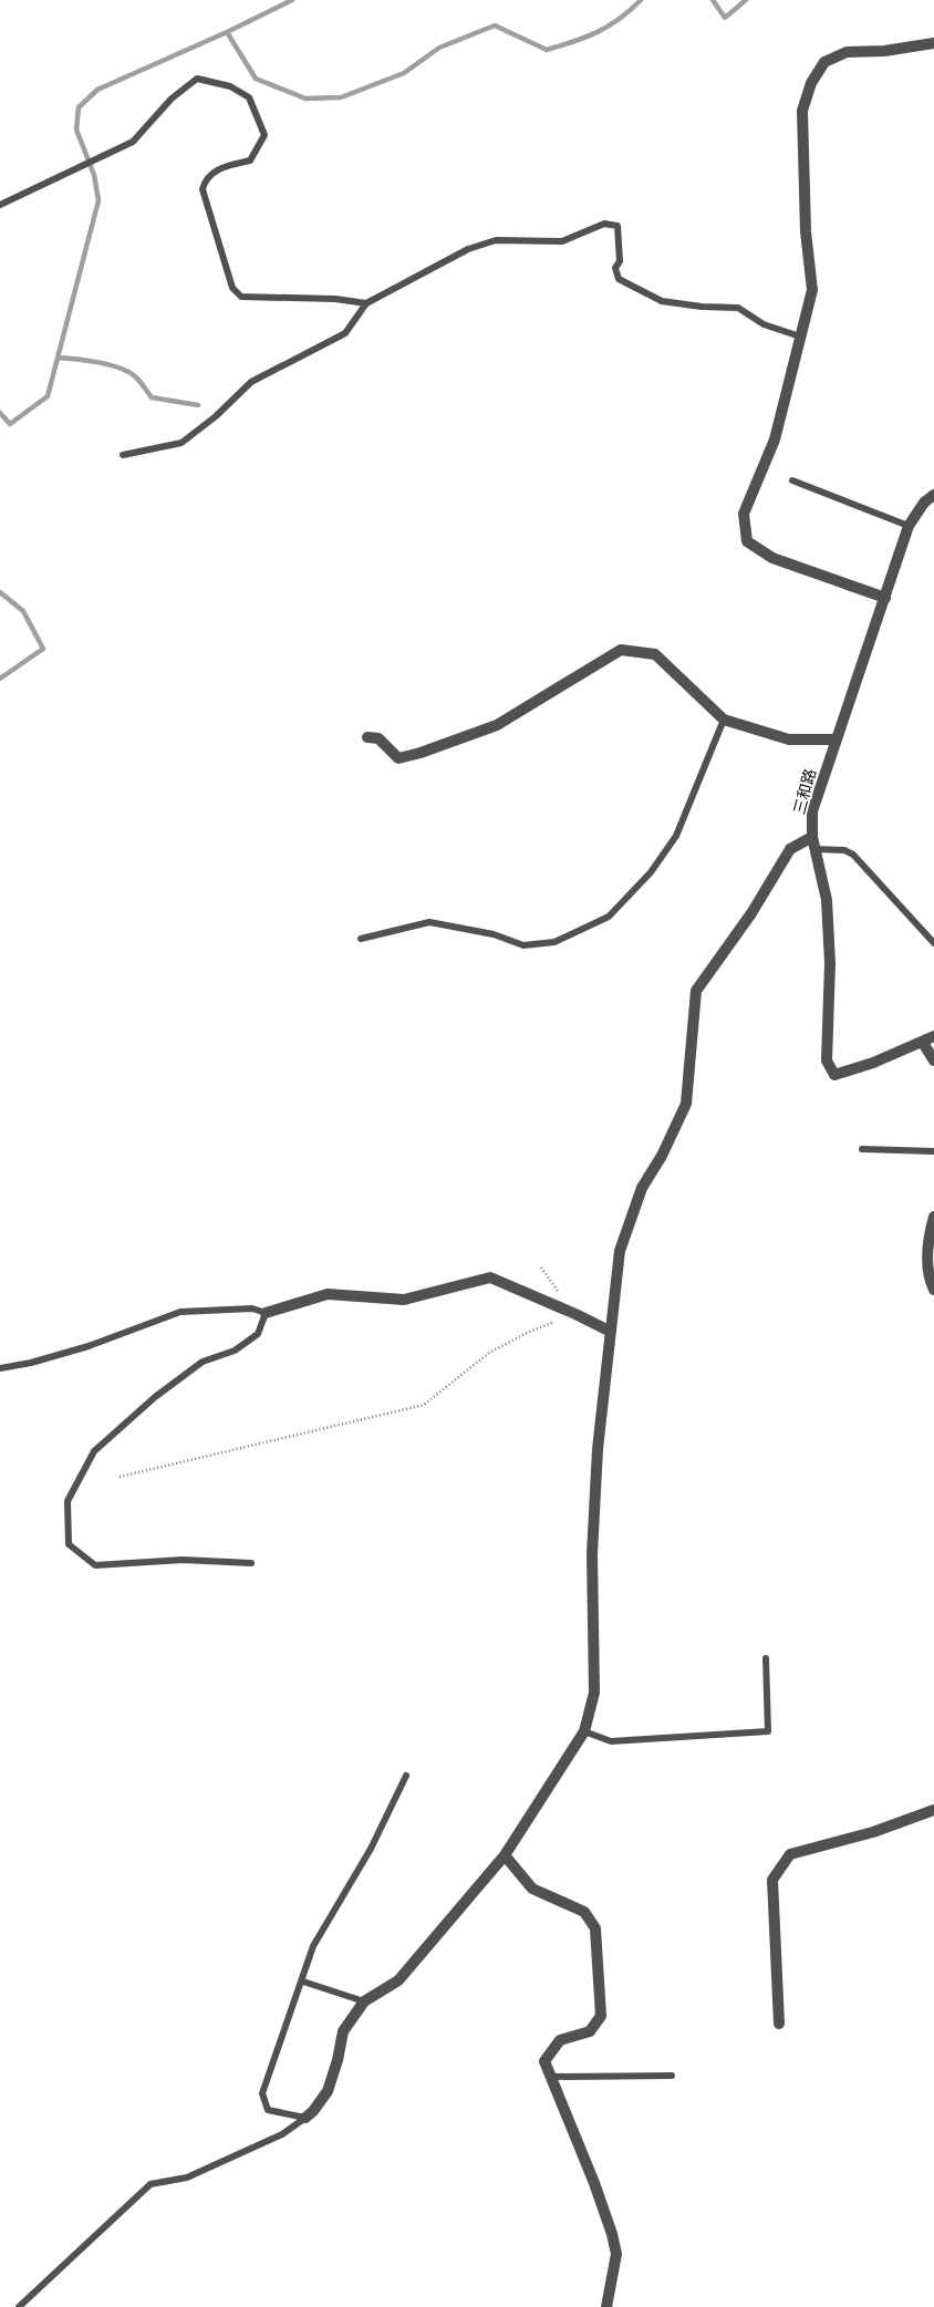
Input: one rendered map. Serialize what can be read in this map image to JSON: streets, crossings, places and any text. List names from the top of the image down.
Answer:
{
  "streets": {
    "street": ["三和路"]
  }
}
